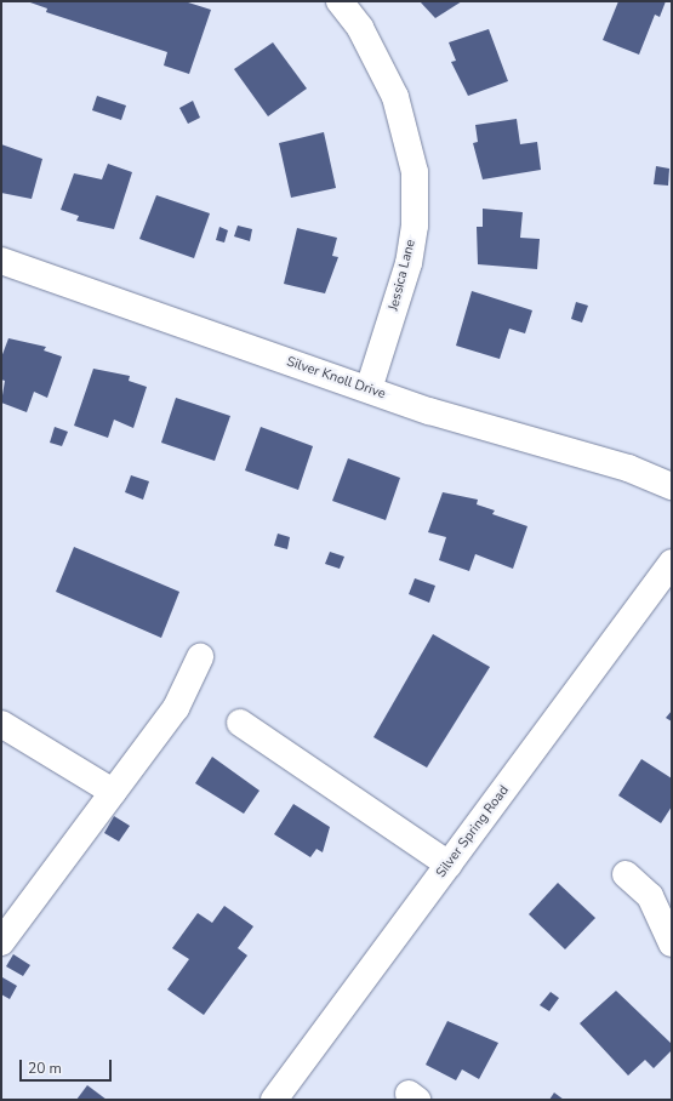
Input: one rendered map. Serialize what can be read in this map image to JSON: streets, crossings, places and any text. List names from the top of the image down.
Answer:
{
  "streets": {
    "street": ["Jessica Lane", "Silver Knoll Drive", "Silver Spring Road"]
  },
  "crossings": [
    ["Jessica Lane", "Silver Knoll Drive"]
  ],
  "scale_bar": "20 m"
}
